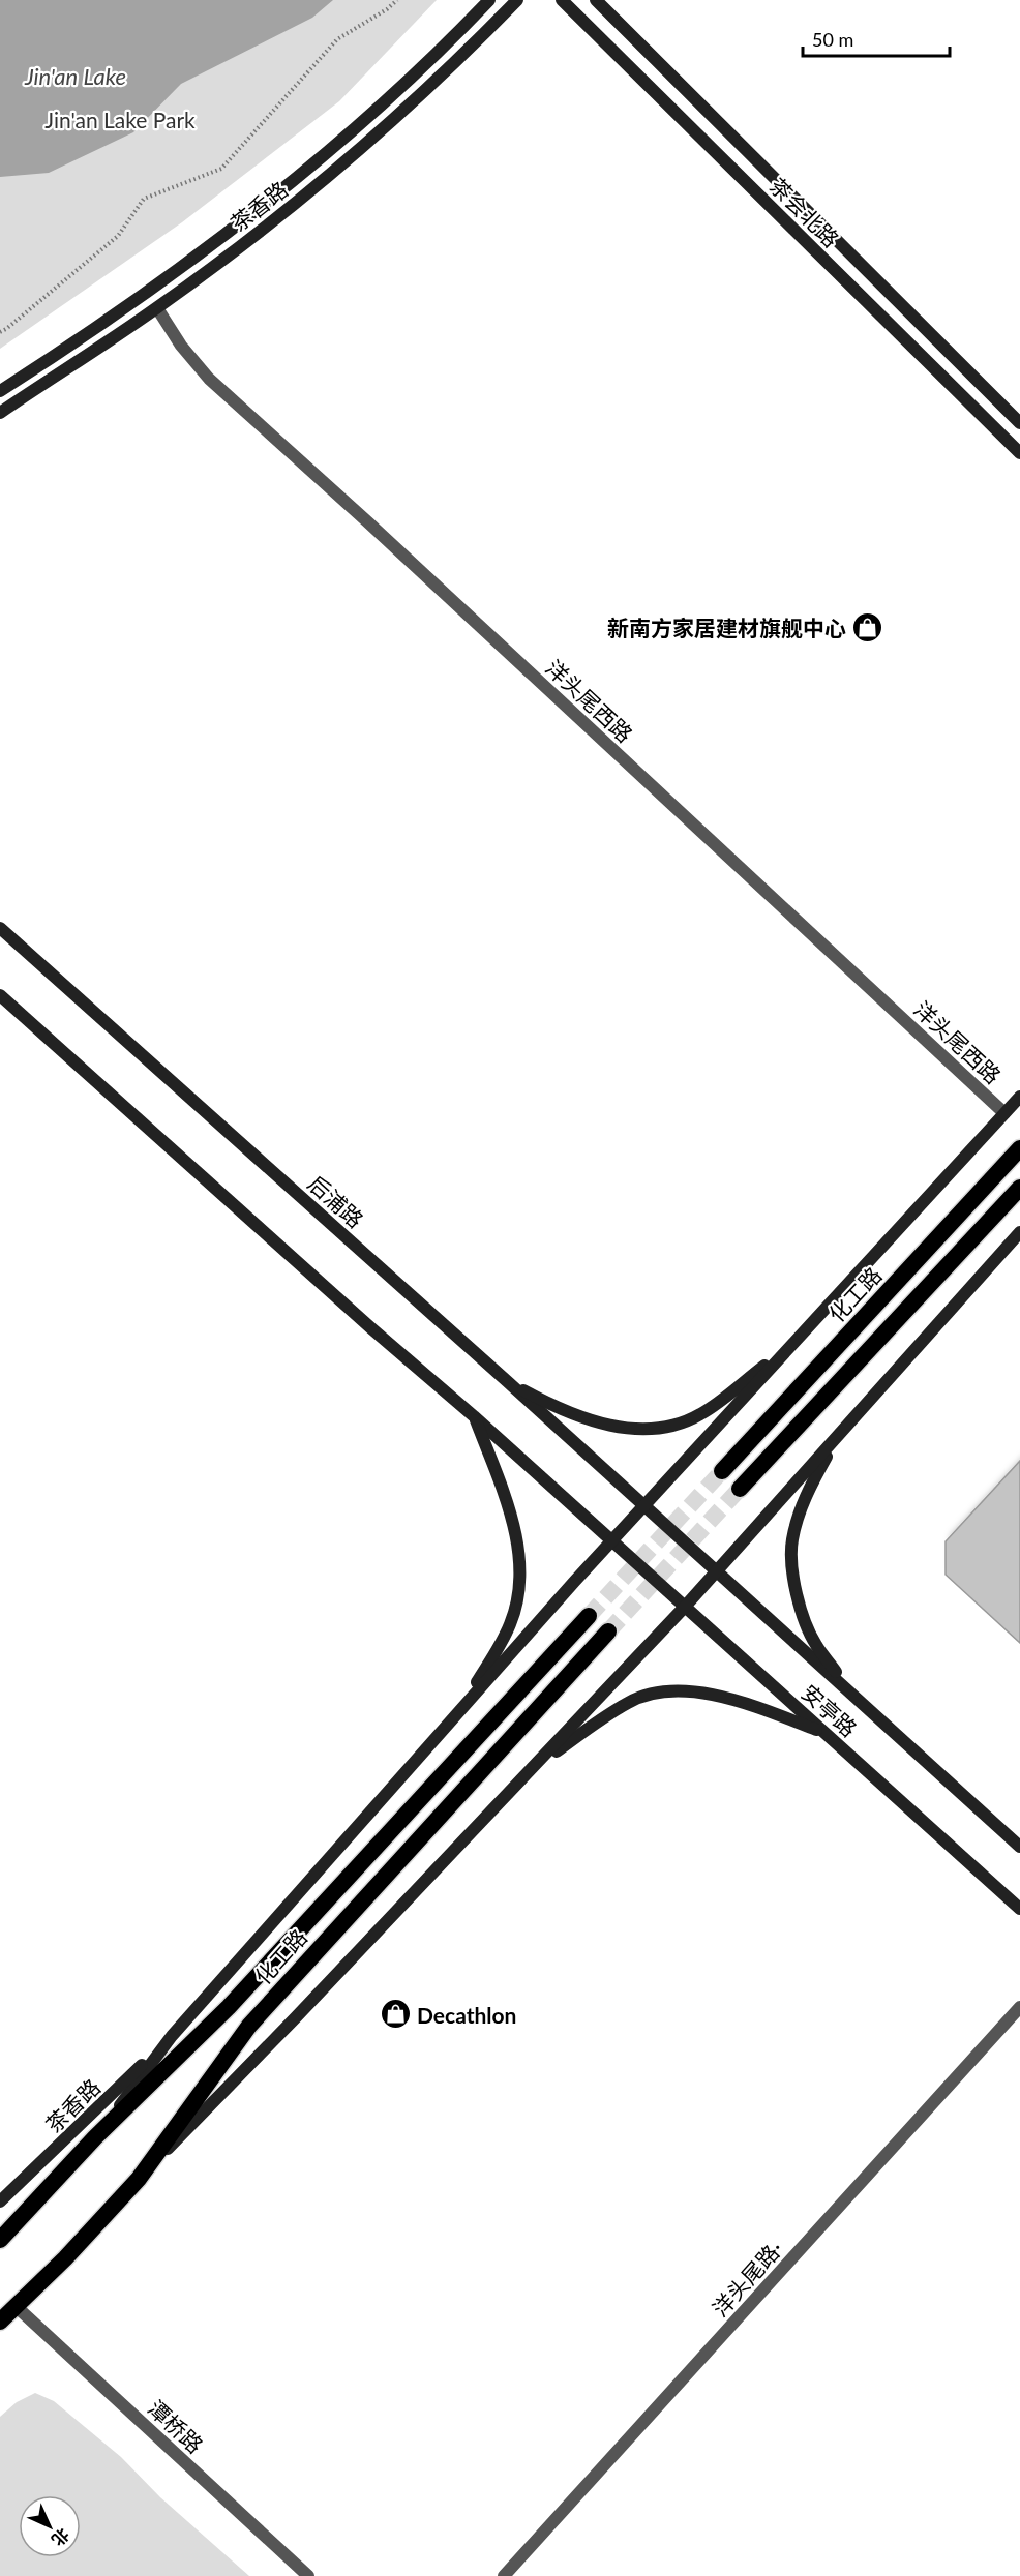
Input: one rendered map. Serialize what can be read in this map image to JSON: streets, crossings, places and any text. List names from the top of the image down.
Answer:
{
  "streets": {
    "highway": ["化工路"],
    "main road": [
      "茶香路",
      "茶会北路",
      "后浦路",
      "安亭路"
    ],
    "street": ["洋头尾西路", "洋头尾路·", "潭桥路"]
  },
  "crossings": [
    ["茶香路", "洋头尾西路"],
    ["后浦路", "安亭路"],
    ["化工路", "潭桥路"]
  ],
  "water": ["Jin'an Lake"],
  "parks": ["Jin'an Lake Park"],
  "places": {
    "shop": ["新南方家居建材旗舰中心", "Decathlon"]
  },
  "scale_bar": "50 m",
  "north": "bottom right"
}
